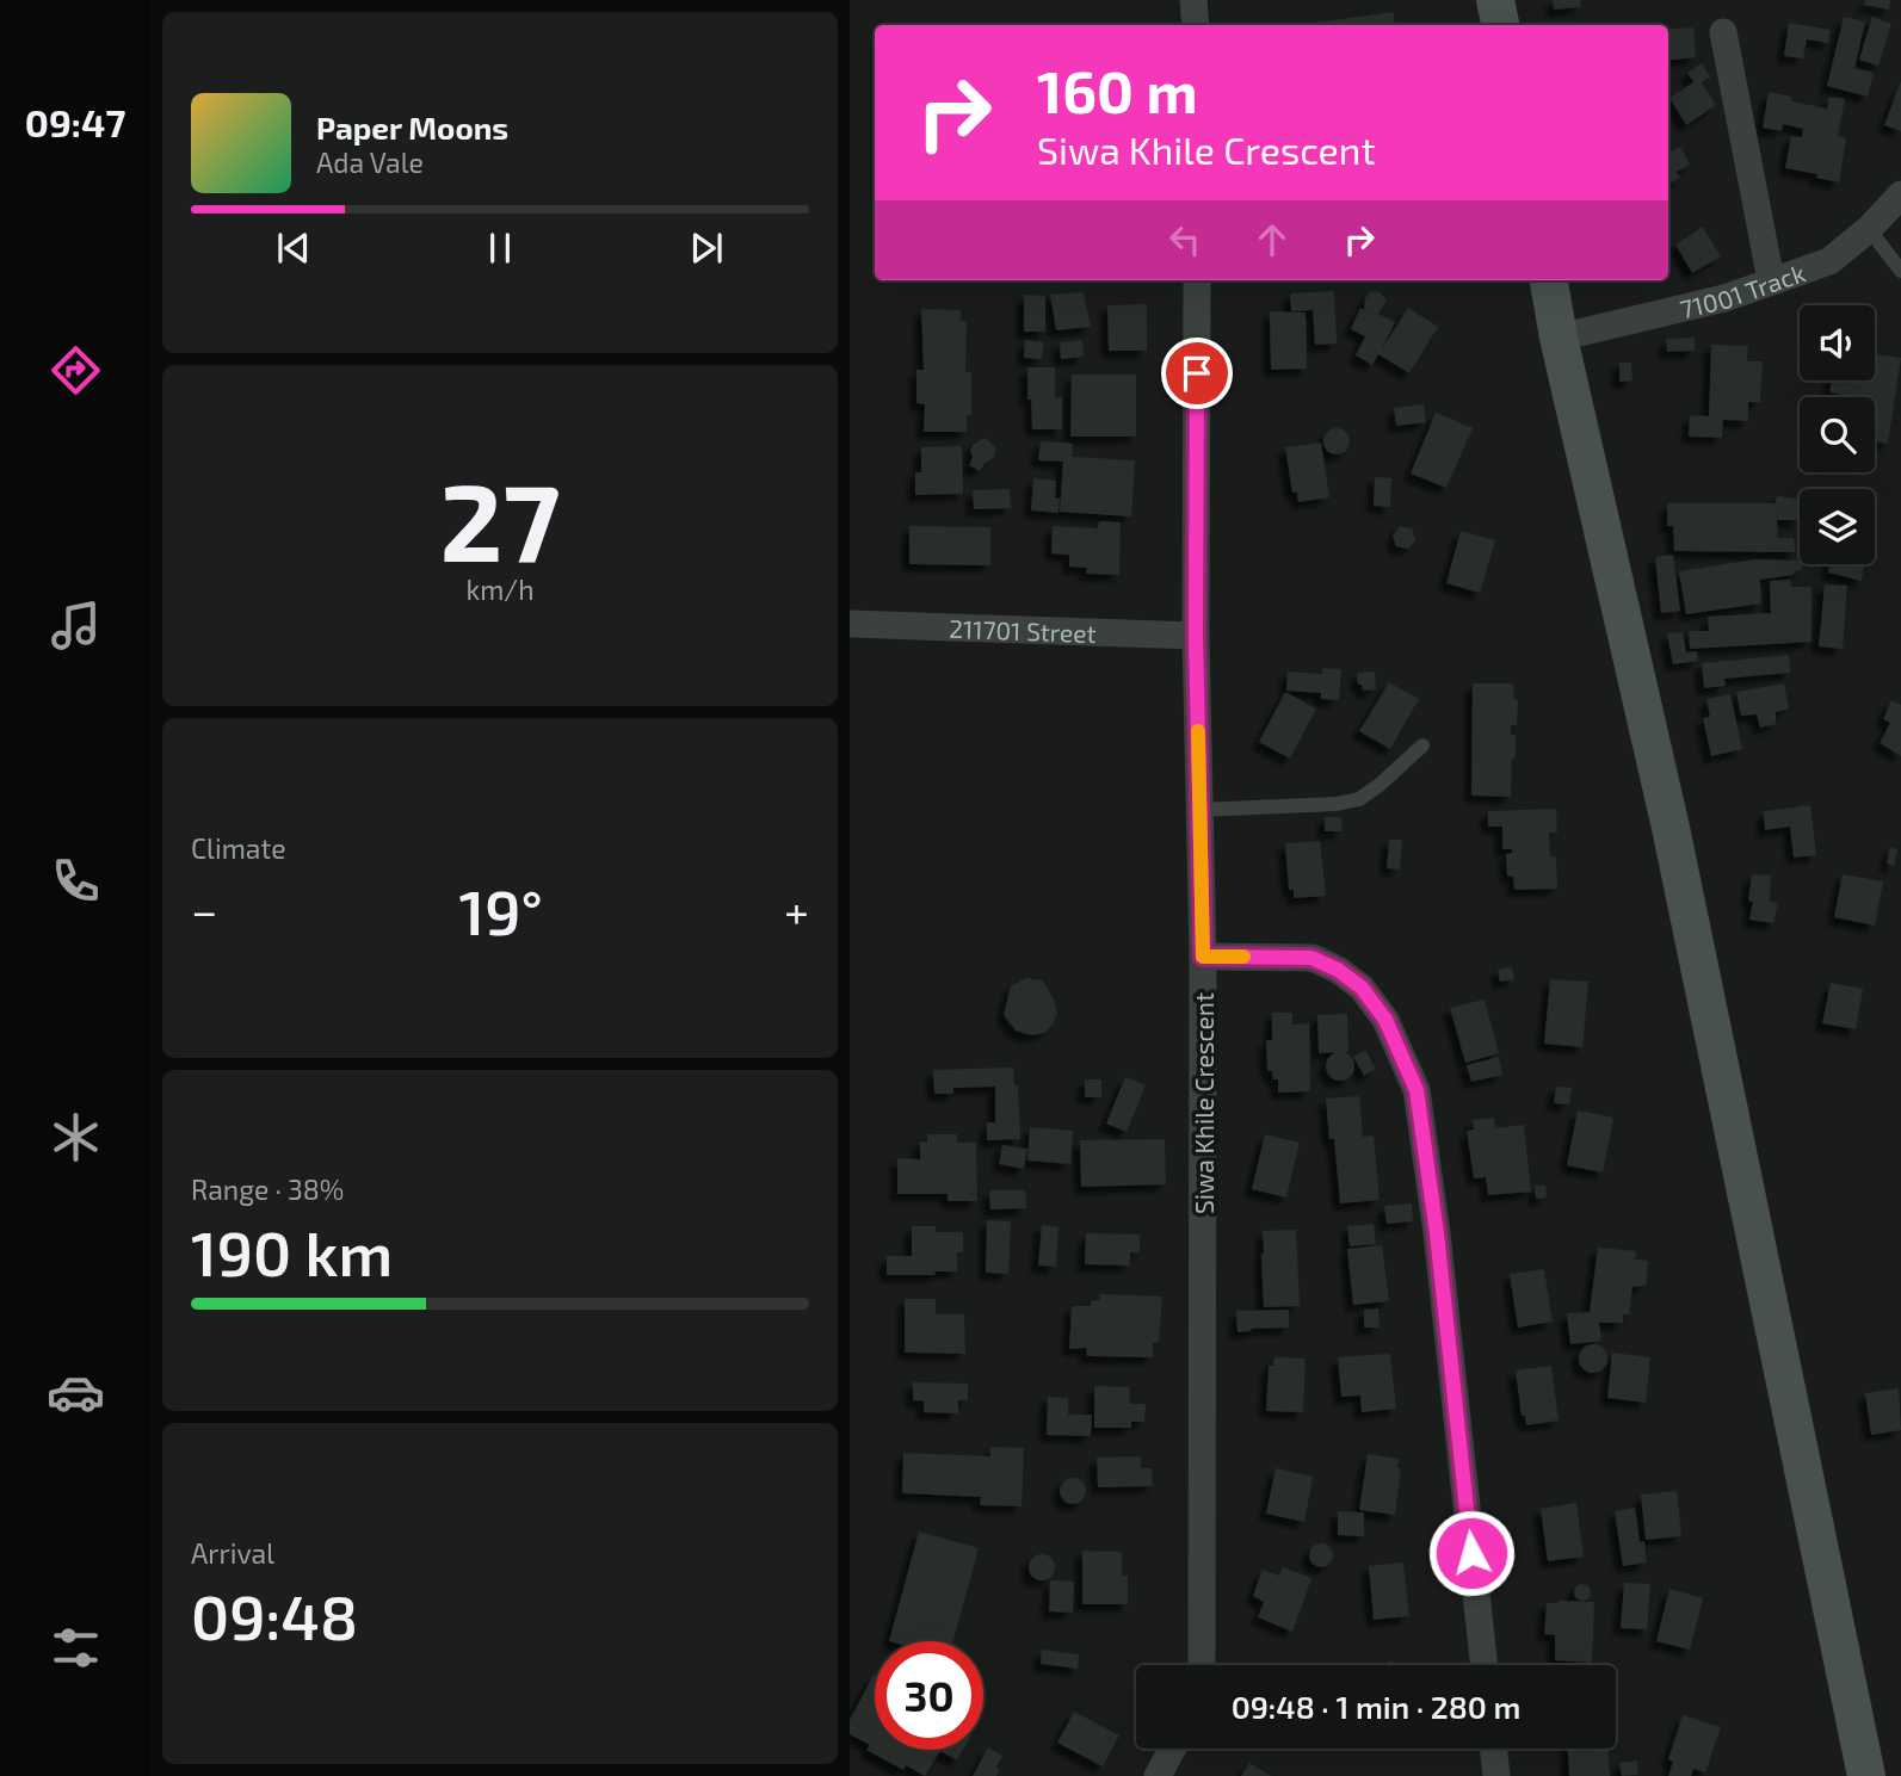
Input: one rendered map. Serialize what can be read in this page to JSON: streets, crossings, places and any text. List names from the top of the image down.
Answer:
{
  "streets": {
    "street": ["71001 Track", "211701 Street", "Siwa Khile Crescent"]
  },
  "crossings": [
    ["211701 Street", "Siwa Khile Crescent"]
  ],
  "page": {
    "tabs": "09:47",
    "turn": ["160 m", "Siwa Khile Crescent"],
    "song": ["Paper Moons", "Ada Vale"],
    "tile": [
      ["27", "km/h"],
      "Climate",
      ["Range · 38%", "190 km"],
      ["Arrival", "09:48"]
    ],
    "heat": ["−", "19°", "+"],
    "limit": "30",
    "trip": "09:48 · 1 min · 280 m"
  }
}
